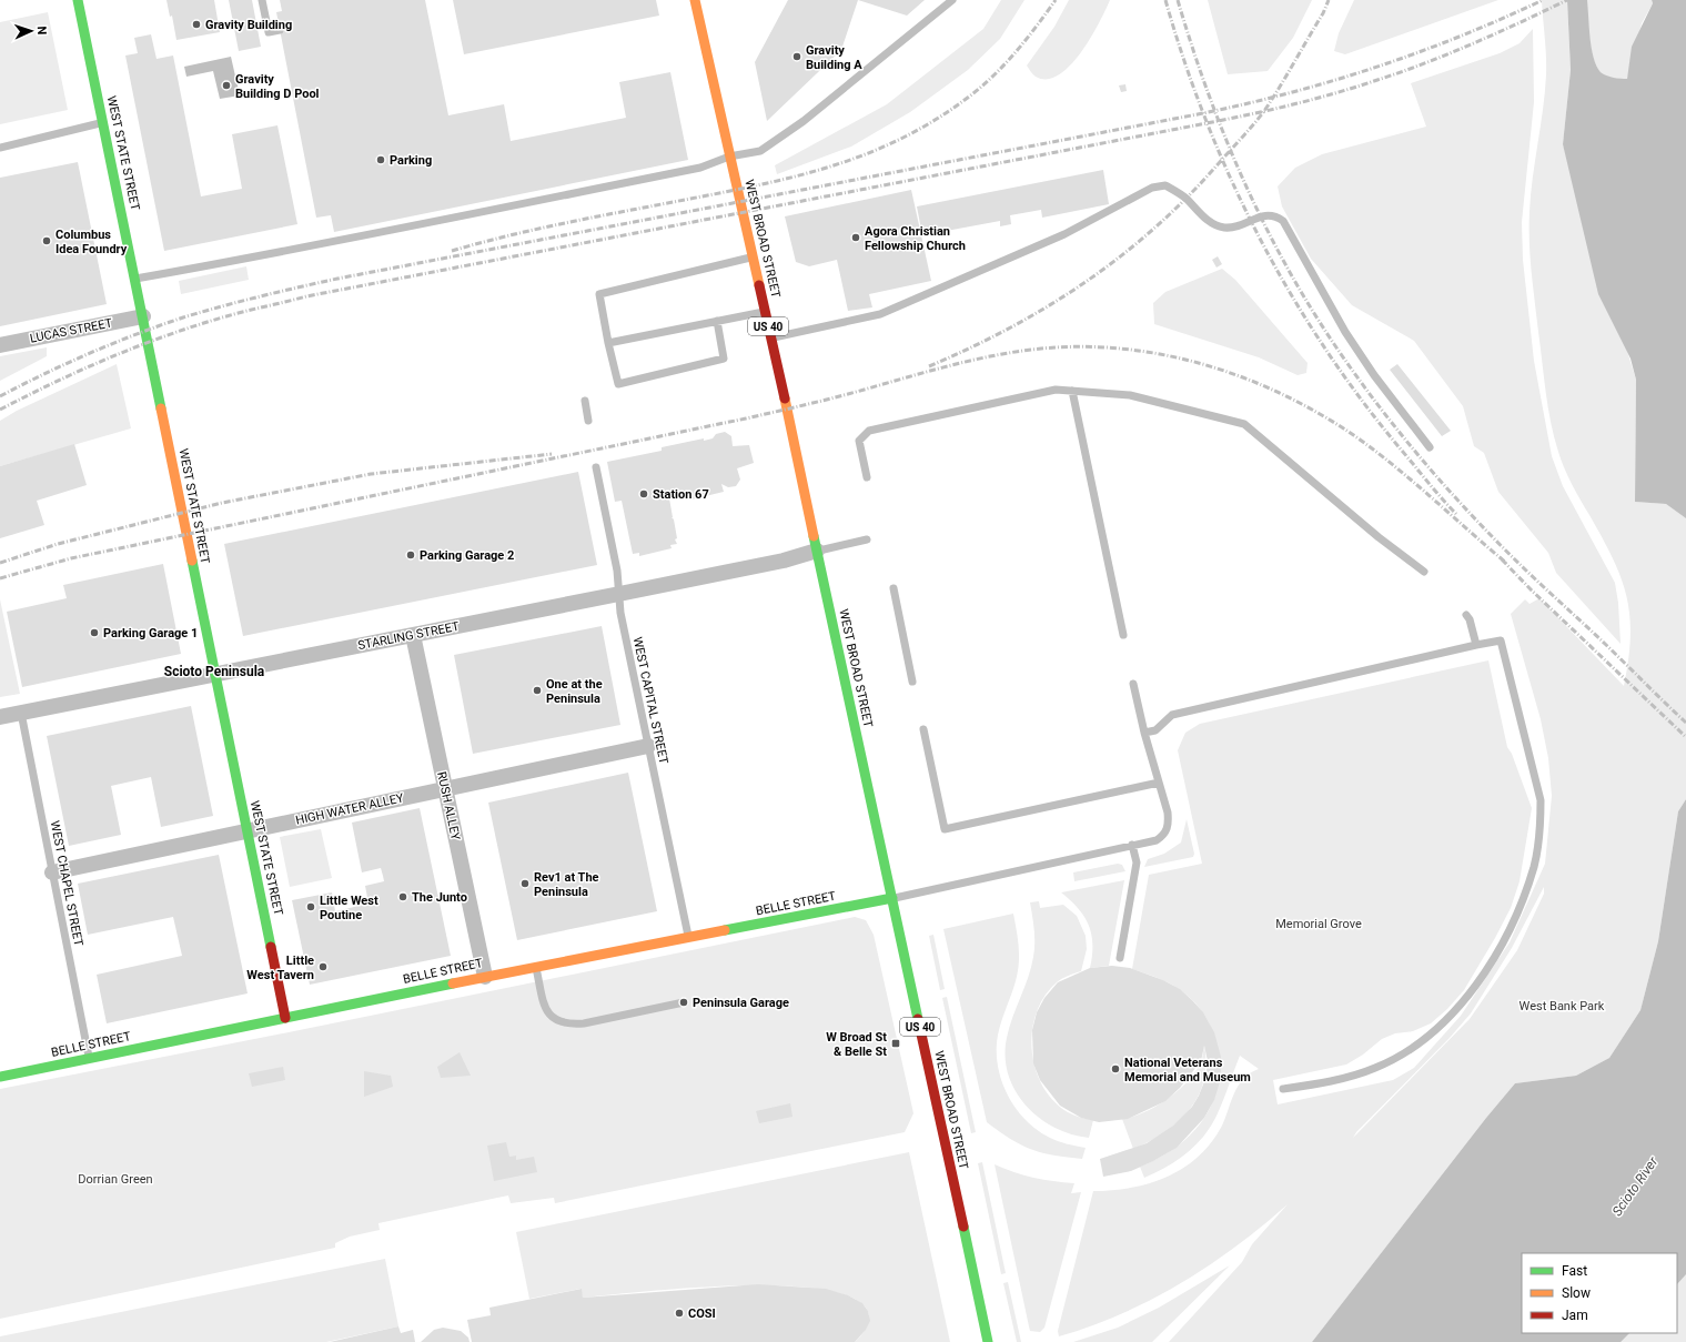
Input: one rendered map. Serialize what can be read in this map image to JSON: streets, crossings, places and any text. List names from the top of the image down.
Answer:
{
  "streets": {
    "street": [
      "WEST STATE STREET",
      "WEST BROAD STREET",
      "US 40",
      "LUCAS STREET",
      "STARLING STREET",
      "RUSH ALLEY",
      "HIGH WATER ALLEY",
      "BELLE STREET"
    ],
    "lane": ["WEST CAPITAL STREET", "WEST CHAPEL STREET"]
  },
  "crossings": [
    ["WEST STATE STREET", "LUCAS STREET"],
    ["WEST STATE STREET", "STARLING STREET"],
    ["WEST STATE STREET", "HIGH WATER ALLEY"],
    ["WEST STATE STREET", "BELLE STREET"],
    ["WEST BROAD STREET", "STARLING STREET"],
    ["WEST BROAD STREET", "BELLE STREET"],
    ["STARLING STREET", "WEST CAPITAL STREET"],
    ["STARLING STREET", "RUSH ALLEY"],
    ["STARLING STREET", "WEST CHAPEL STREET"],
    ["WEST CAPITAL STREET", "HIGH WATER ALLEY"],
    ["WEST CAPITAL STREET", "BELLE STREET"],
    ["RUSH ALLEY", "HIGH WATER ALLEY"],
    ["RUSH ALLEY", "BELLE STREET"],
    ["HIGH WATER ALLEY", "WEST CHAPEL STREET"],
    ["WEST CHAPEL STREET", "BELLE STREET"]
  ],
  "districts": ["Scioto Peninsula"],
  "water": ["Scioto River"],
  "parks": ["Memorial Grove", "West Bank Park", "Dorrian Green"],
  "places": {
    "other": [
      "Gravity Building",
      "Gravity Building A",
      "Gravity Building D Pool",
      "Parking",
      "Agora Christian Fellowship Church",
      "Columbus Idea Foundry",
      "Station 67",
      "Parking Garage 2",
      "Parking Garage 1",
      "One at the Peninsula",
      "Rev1 at The Peninsula",
      "The Junto",
      "Little West Poutine",
      "Little West Tavern",
      "Peninsula Garage",
      "National Veterans Memorial and Museum",
      "COSI"
    ],
    "transit": ["W Broad St & Belle St"]
  },
  "legend": ["Fast", "Slow", "Jam"],
  "north": "right"
}
